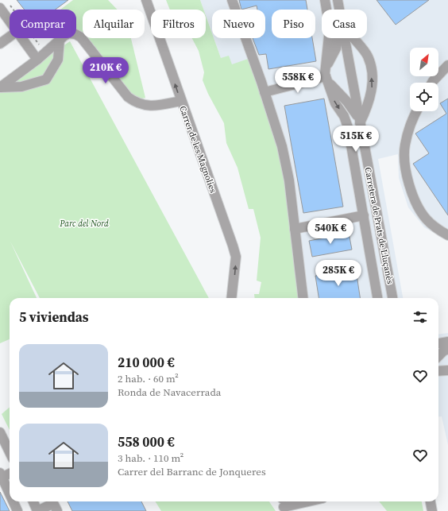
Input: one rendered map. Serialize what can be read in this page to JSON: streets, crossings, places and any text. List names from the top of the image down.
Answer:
{
  "streets": {
    "street": ["Carrer de les Magnolies", "Carretera de Prats de Lluçanès"]
  },
  "parks": ["Parc del Nord"],
  "north": "top right",
  "page": {
    "chip": [
      "Comprar",
      "Alquilar",
      "Filtros",
      "Nuevo",
      "Piso",
      "Casa"
    ],
    "price": [
      "210K €",
      "558K €",
      "515K €",
      "540K €",
      "285K €"
    ],
    "heading": "5 viviendas",
    "list": [
      {
        "name": "210 000 €",
        "note": "2 hab. · 60 m² · Ronda de Navacerrada"
      },
      {
        "name": "558 000 €",
        "note": "3 hab. · 110 m² · Carrer del Barranc de Jonqueres"
      }
    ]
  }
}
